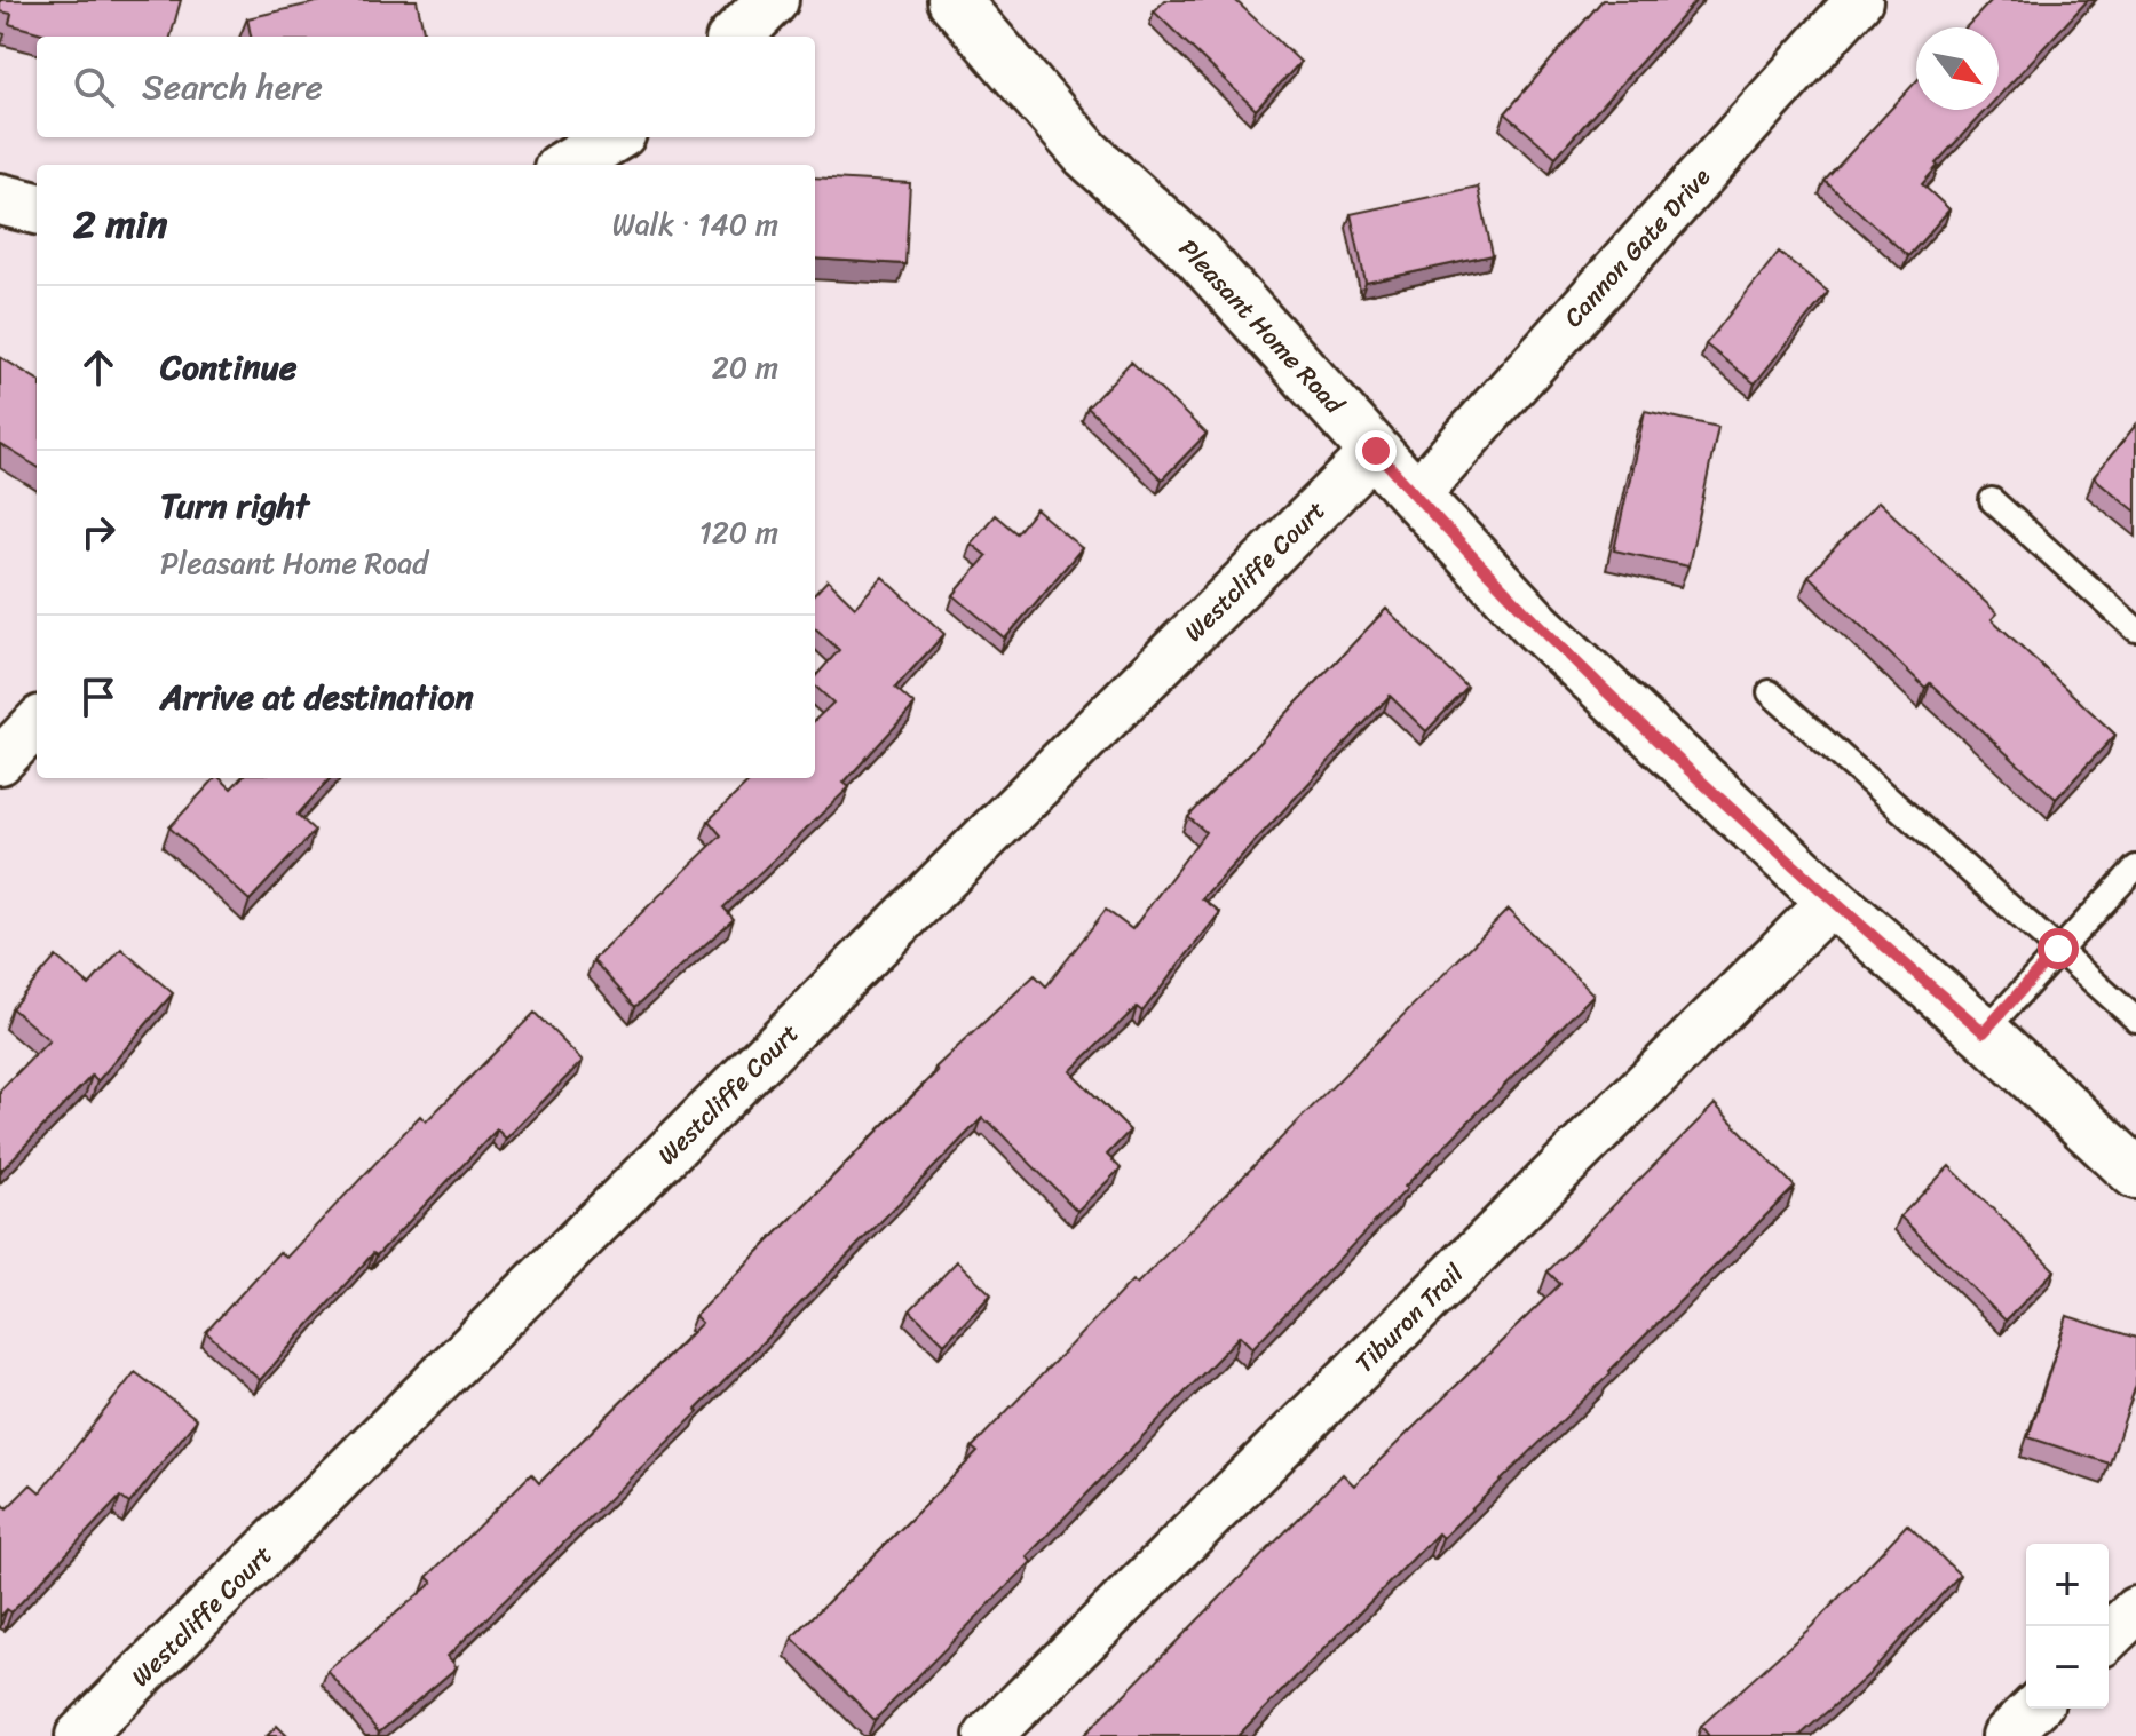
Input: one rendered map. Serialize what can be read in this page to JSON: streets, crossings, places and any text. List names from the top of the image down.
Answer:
{
  "streets": {
    "main road": ["Pleasant Home Road"],
    "street": ["Cannon Gate Drive", "Westcliffe Court", "Tiburon Trail"]
  },
  "crossings": [
    ["Cannon Gate Drive", "Pleasant Home Road"],
    ["Pleasant Home Road", "Westcliffe Court"],
    ["Pleasant Home Road", "Tiburon Trail"]
  ],
  "north": "bottom right",
  "page": {
    "search": "Search here",
    "heading": ["2 min", "Walk · 140 m"],
    "list": [
      ["Continue", "20 m"],
      ["Turn right", "Pleasant Home Road", "120 m"],
      "Arrive at destination"
    ],
    "map_buttons": ["+", "−"]
  }
}
